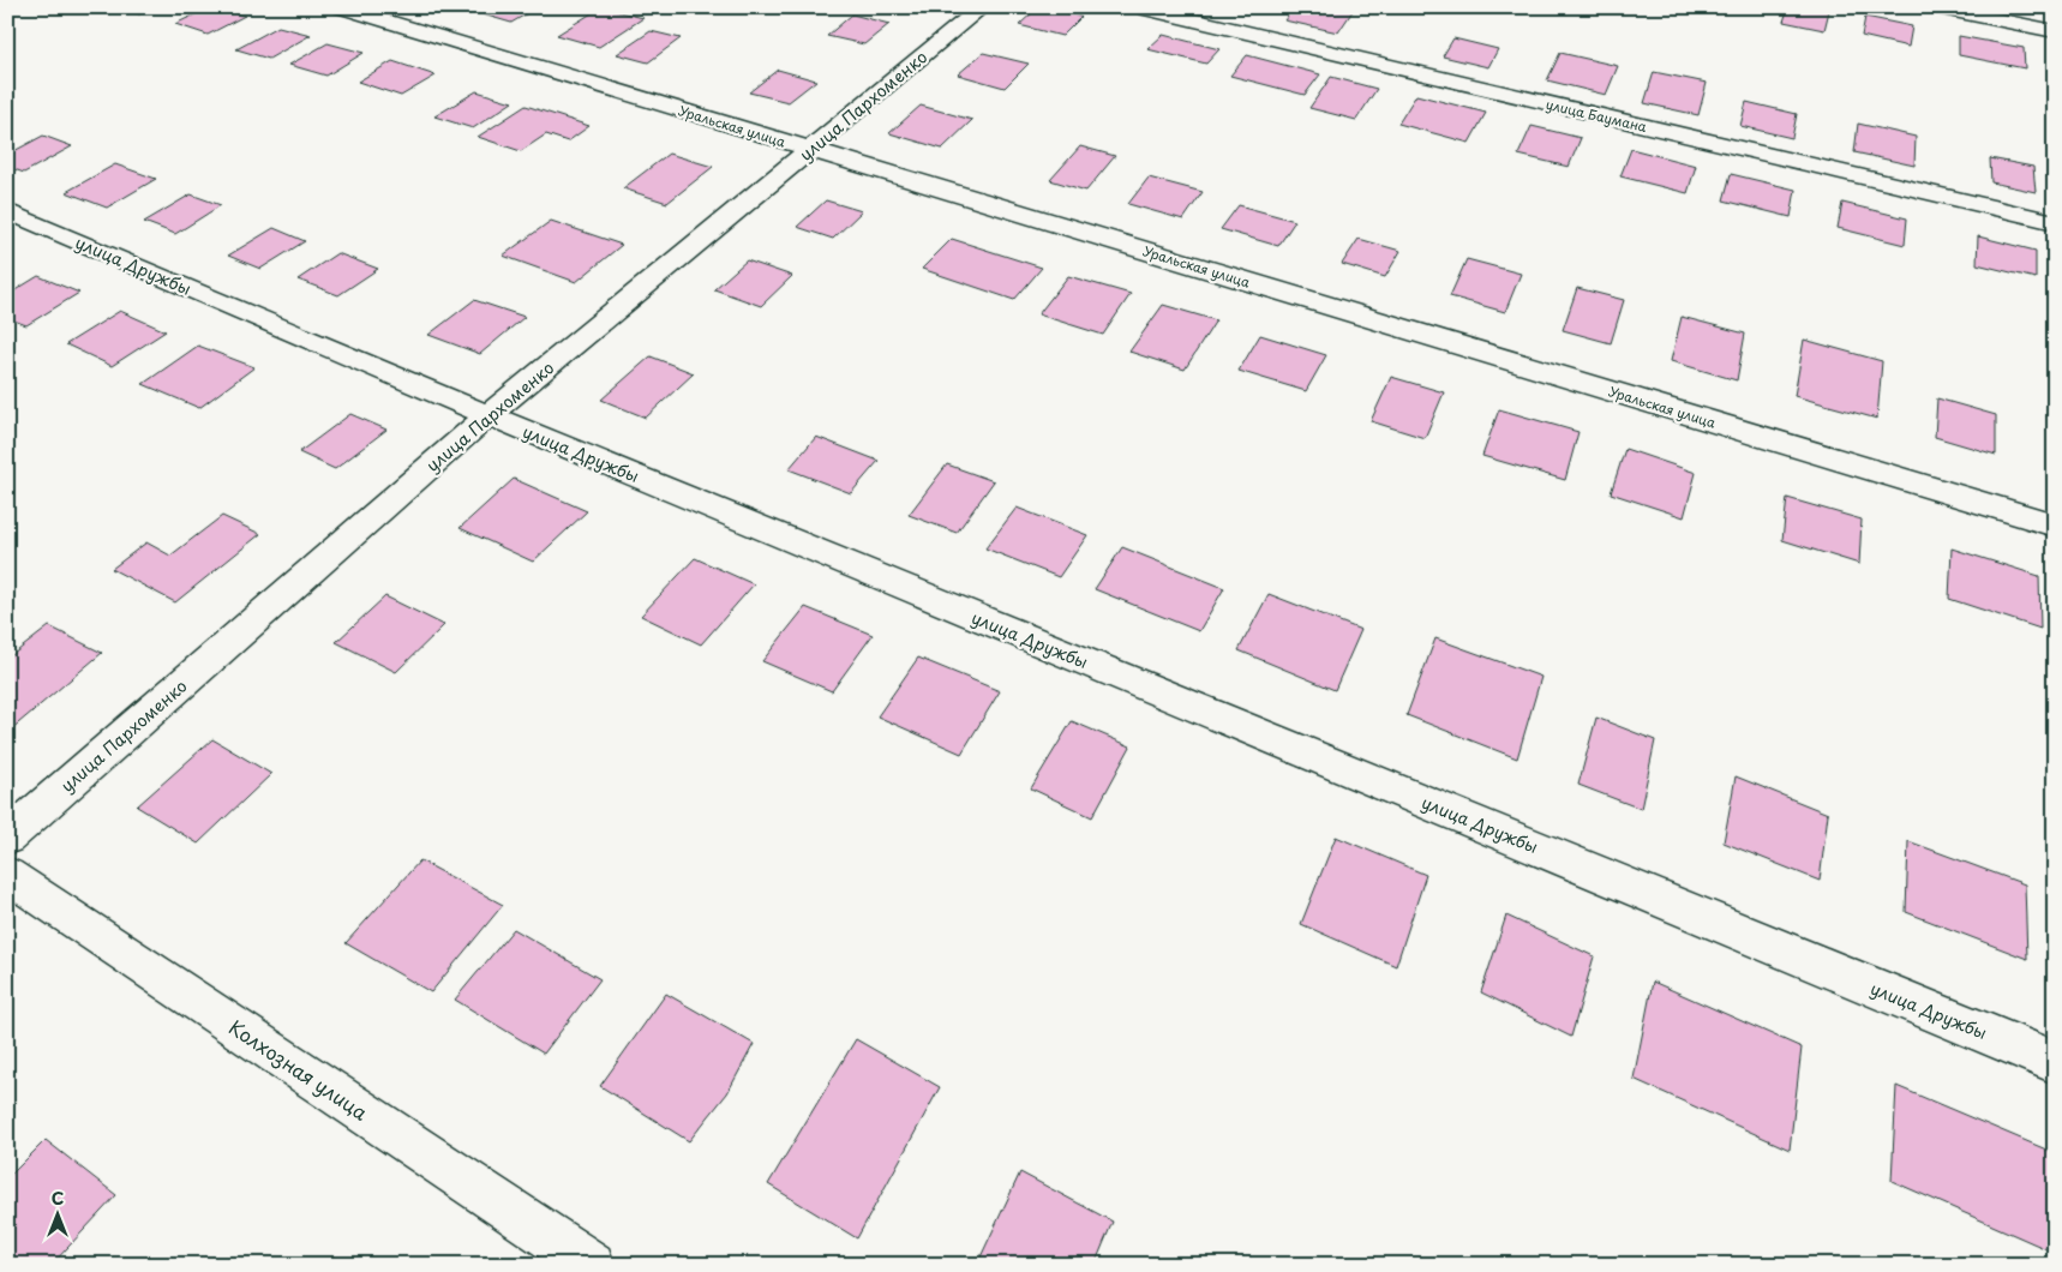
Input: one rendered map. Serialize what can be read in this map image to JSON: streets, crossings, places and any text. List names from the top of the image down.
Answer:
{
  "streets": {
    "street": [
      "улица Пархоменко",
      "улица Баумана",
      "Уральская улица",
      "улица Дружбы",
      "Колхозная улица"
    ]
  },
  "crossings": [
    ["улица Пархоменко", "Уральская улица"],
    ["улица Пархоменко", "улица Дружбы"]
  ],
  "north": "top"
}
